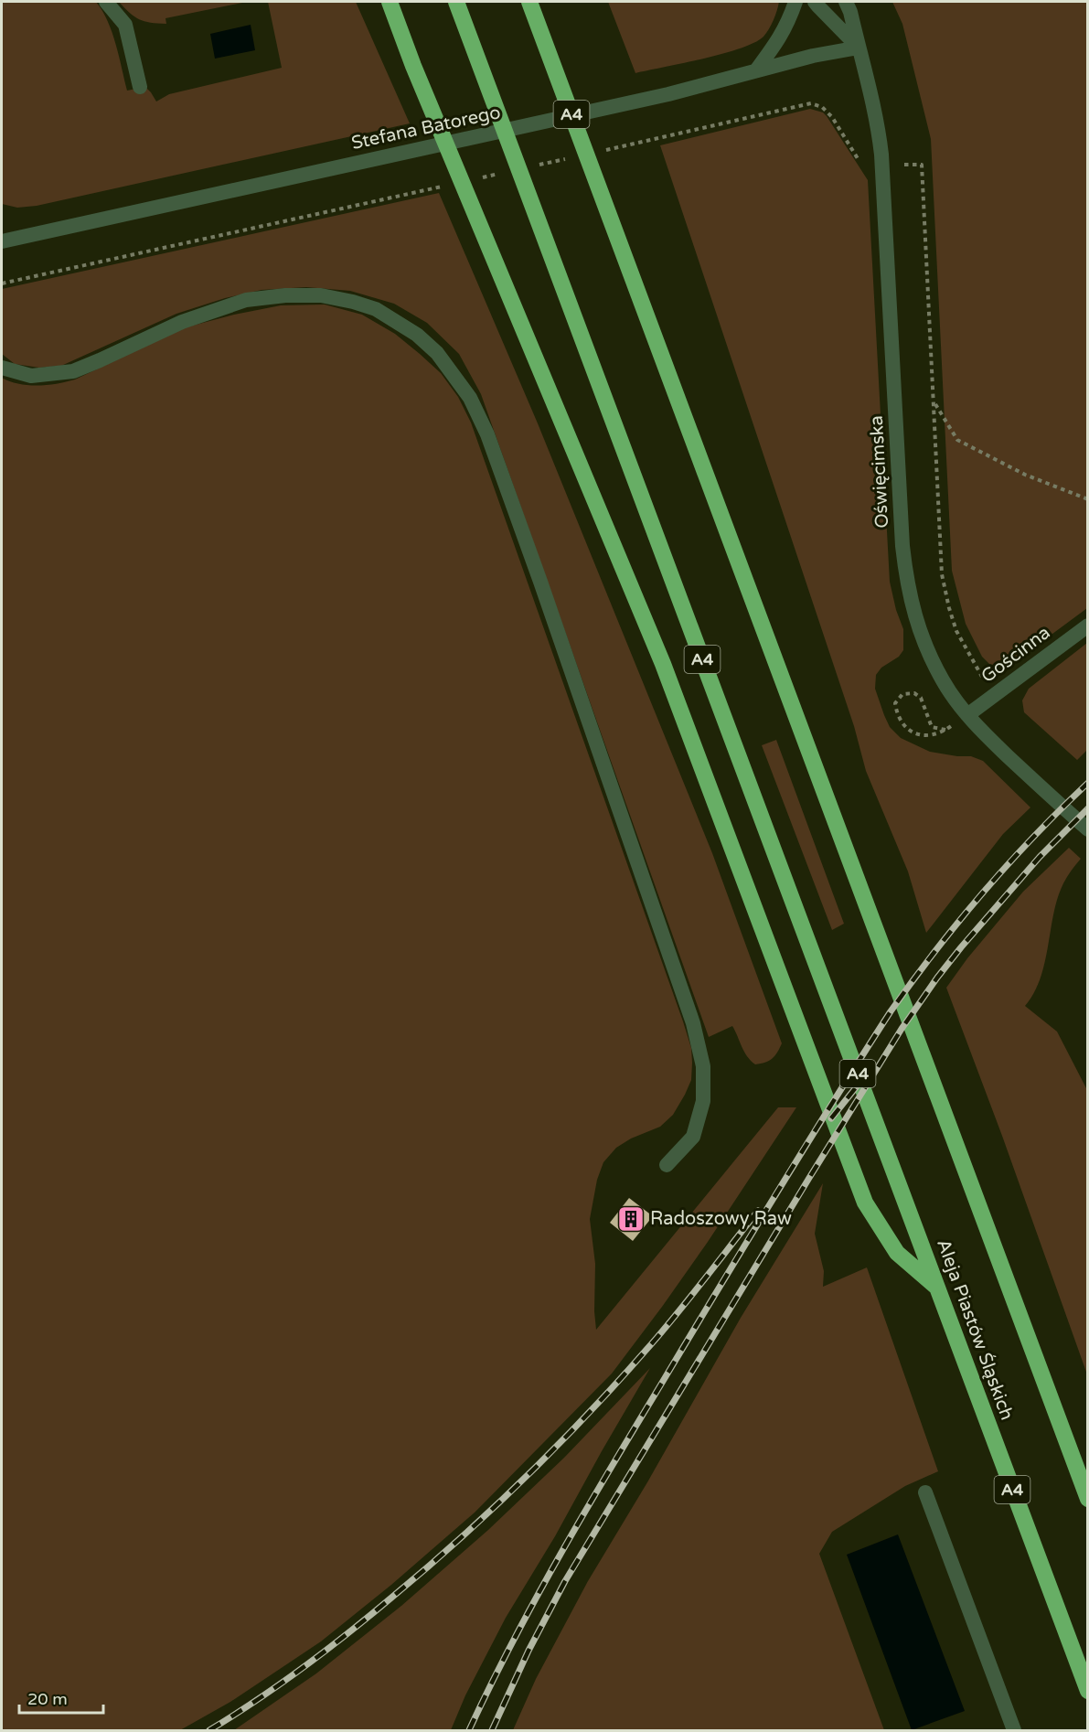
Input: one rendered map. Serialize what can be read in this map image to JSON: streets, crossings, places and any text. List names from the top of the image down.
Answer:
{
  "streets": {
    "highway": ["A4", "Aleja Piastów Śląskich"],
    "street": ["Stefana Batorego", "Oświęcimska", "Gościnna"]
  },
  "crossings": [
    ["Stefana Batorego", "Oświęcimska"],
    ["Oświęcimska", "Gościnna"]
  ],
  "places": {
    "building": ["Radoszowy Raw"]
  },
  "scale_bar": "20 m"
}
